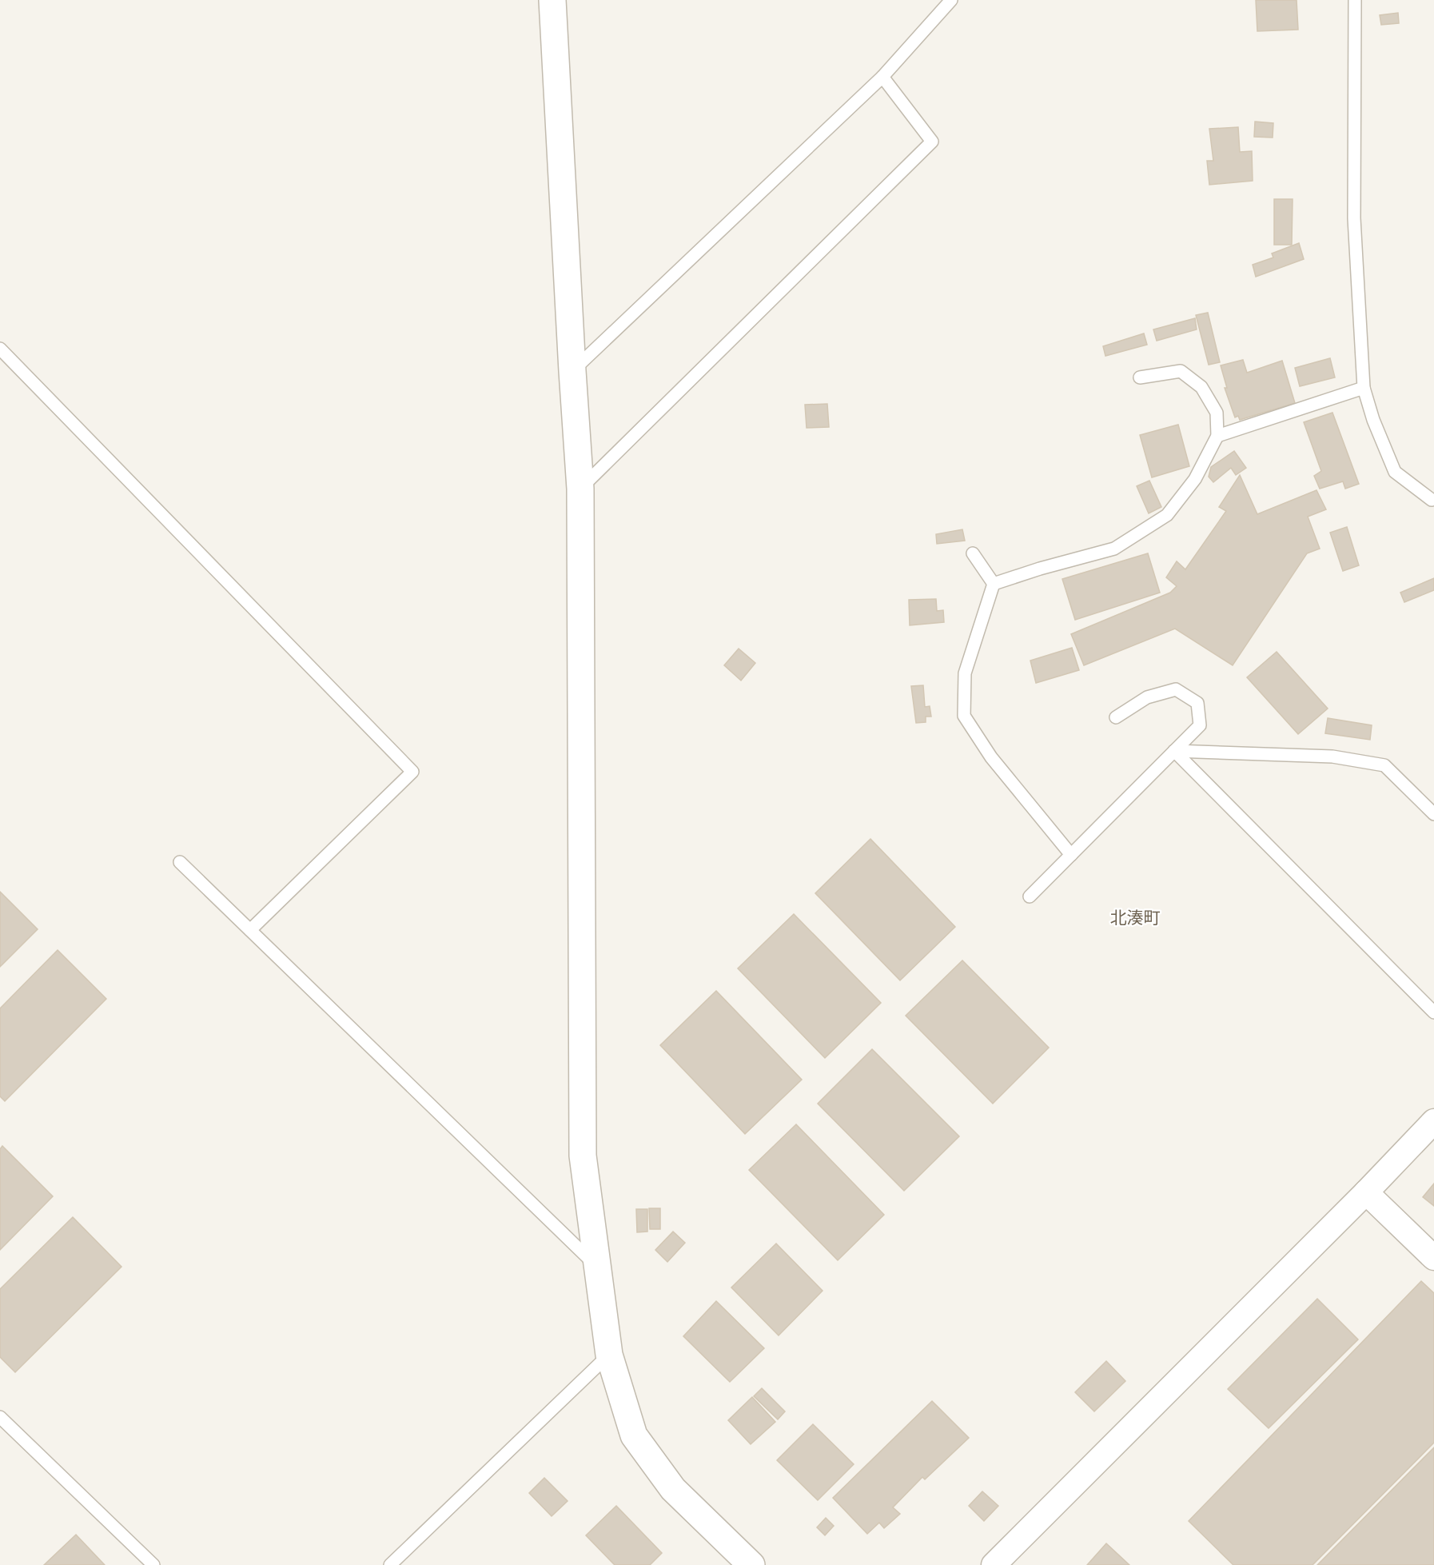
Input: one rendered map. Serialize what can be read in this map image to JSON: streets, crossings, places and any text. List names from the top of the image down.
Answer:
{
  "districts": ["北湊町"]
}
